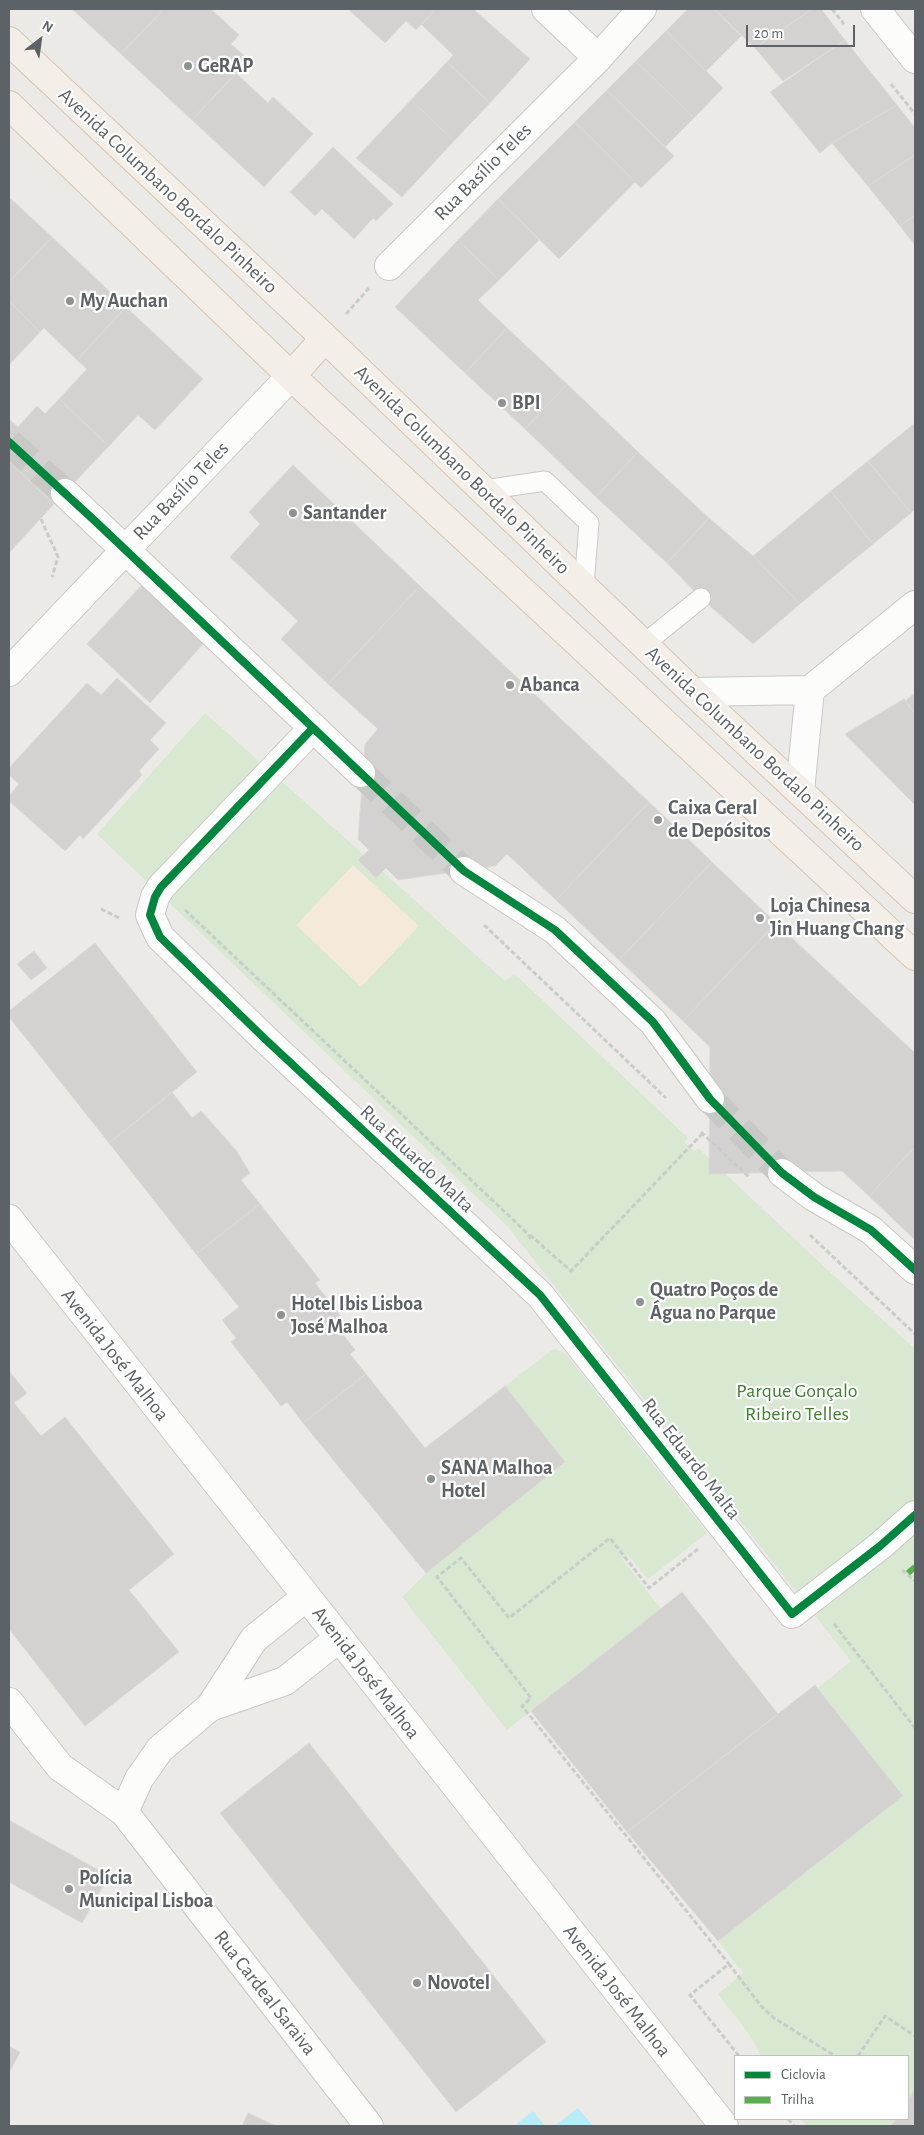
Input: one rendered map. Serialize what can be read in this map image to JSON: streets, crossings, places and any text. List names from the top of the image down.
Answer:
{
  "streets": {
    "main road": ["Avenida Columbano Bordalo Pinheiro"],
    "street": [
      "Rua Basílio Teles",
      "Rua Eduardo Malta",
      "Avenida José Malhoa",
      "Rua Cardeal Saraiva"
    ]
  },
  "crossings": [
    ["Rua Basílio Teles", "Avenida Columbano Bordalo Pinheiro"]
  ],
  "parks": ["Parque Gonçalo Ribeiro Telles"],
  "places": [
    "GeRAP",
    "My Auchan",
    "BPI",
    "Santander",
    "Abanca",
    "Caixa Geral de Depósitos",
    "Loja Chinesa Jin Huang Chang",
    "Quatro Poços de Água no Parque",
    "Hotel Ibis Lisboa José Malhoa",
    "SANA Malhoa Hotel",
    "Polícia Municipal Lisboa",
    "Novotel"
  ],
  "legend": ["Ciclovia", "Trilha"],
  "scale_bar": "20 m",
  "north": "top right"
}
